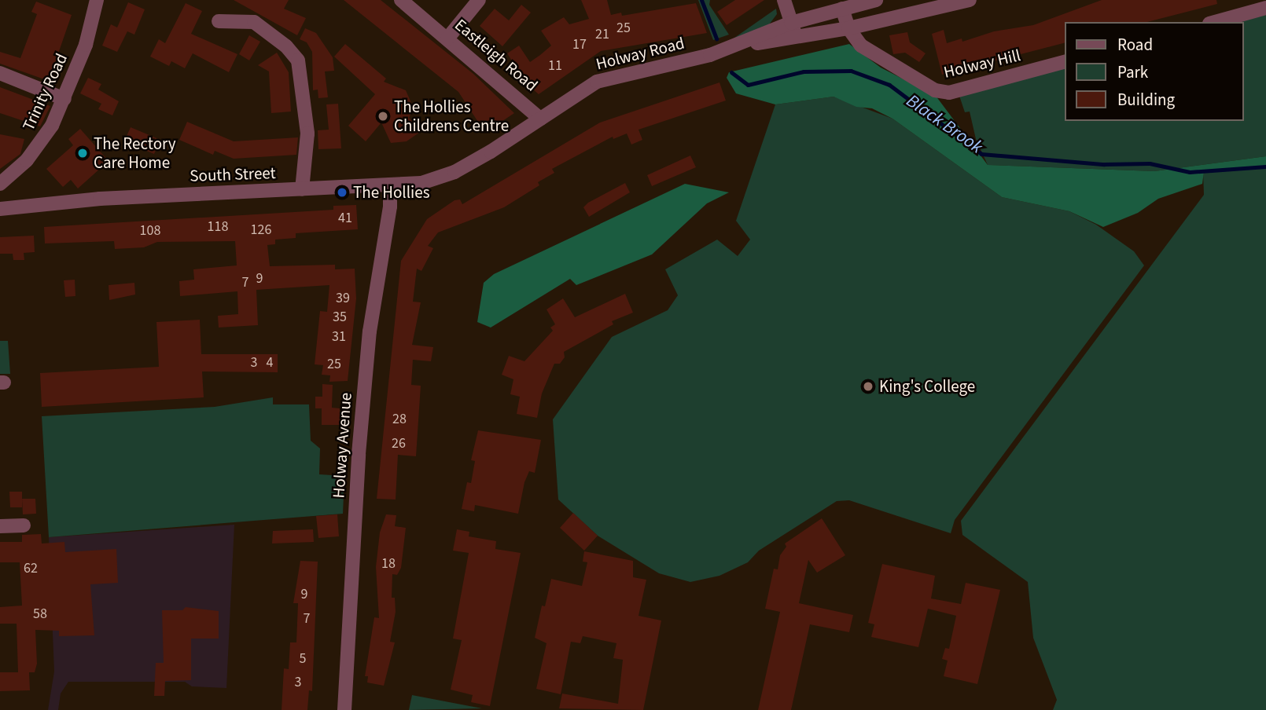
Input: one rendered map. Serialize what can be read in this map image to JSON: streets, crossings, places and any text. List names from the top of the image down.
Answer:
{
  "streets": {
    "street": [
      "Holway Road",
      "Eastleigh Road",
      "Holway Hill",
      "Trinity Road",
      "South Street",
      "Holway Avenue"
    ]
  },
  "crossings": [
    ["Holway Road", "Eastleigh Road"],
    ["Holway Road", "Holway Hill"],
    ["Holway Road", "South Street"],
    ["Holway Road", "Holway Avenue"],
    ["South Street", "Holway Avenue"]
  ],
  "water": ["Black Brook"],
  "places": [
    "The Hollies Childrens Centre",
    "The Rectory Care Home",
    "The Hollies",
    "King's College"
  ],
  "house_numbers": [
    "25",
    "21",
    "17",
    "11",
    "41",
    "118",
    "126",
    "108",
    "9",
    "7",
    "39",
    "35",
    "31",
    "3",
    "4",
    "25",
    "28",
    "26",
    "18",
    "62",
    "9",
    "58",
    "7",
    "5",
    "3"
  ],
  "legend": ["Road", "Park", "Building"]
}
